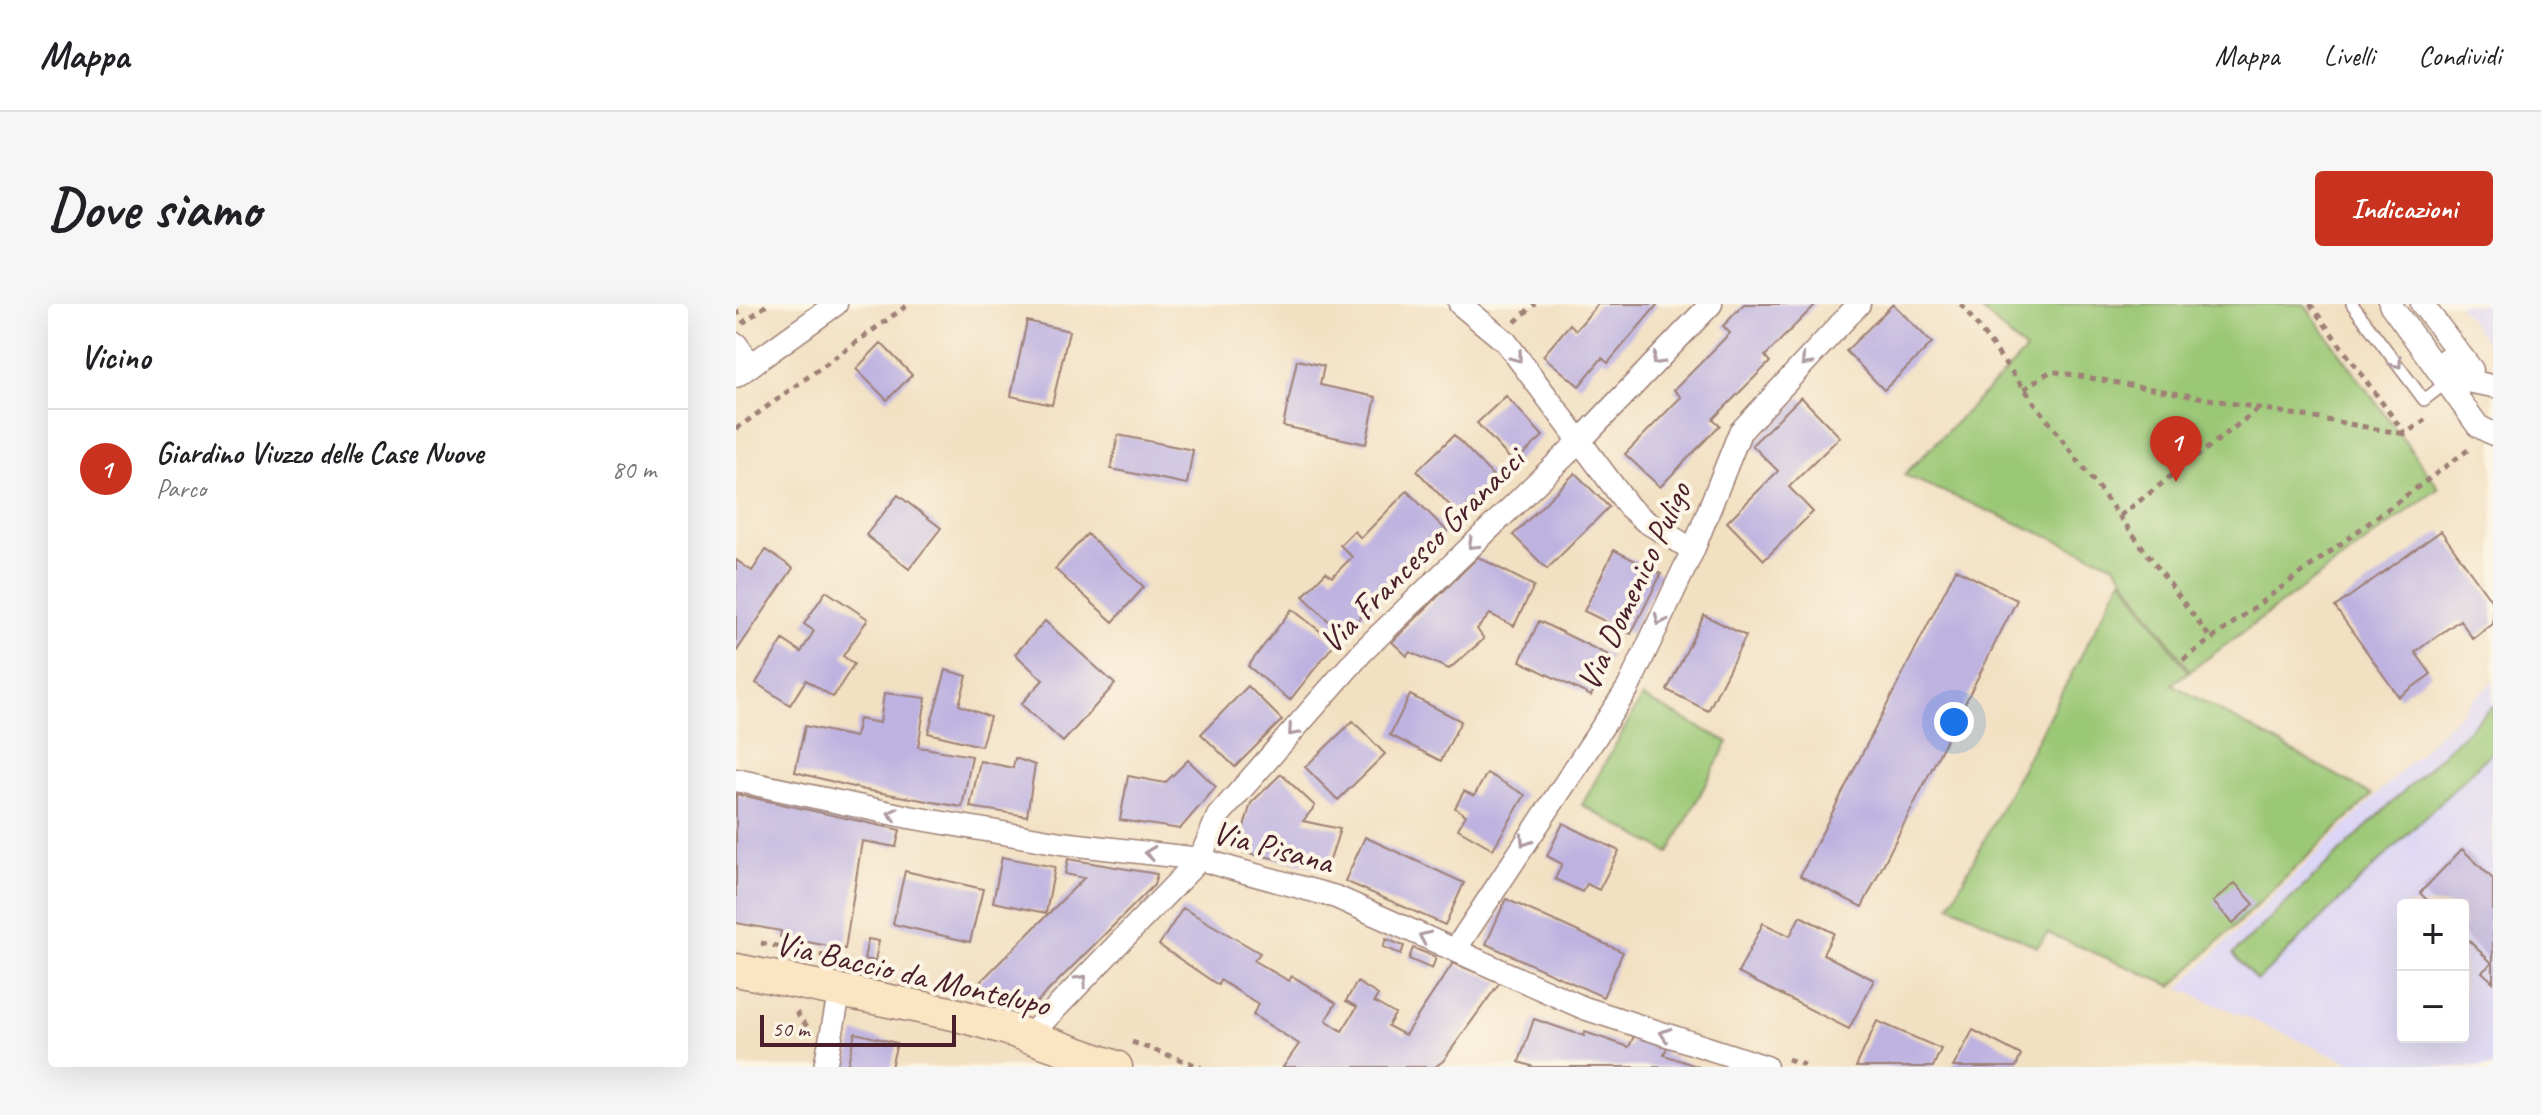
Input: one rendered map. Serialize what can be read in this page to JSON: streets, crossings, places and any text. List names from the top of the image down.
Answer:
{
  "streets": {
    "street": [
      "Via Francesco Granacci",
      "Via Domenico Puligo",
      "Via Pisana",
      "Via Baccio da Montelupo"
    ]
  },
  "crossings": [
    ["Via Francesco Granacci", "Via Pisana"],
    ["Via Domenico Puligo", "Via Pisana"]
  ],
  "one_way": ["Via Francesco Granacci", "Via Domenico Puligo", "Via Pisana"],
  "scale_bar": "50 m",
  "page": {
    "header": "Mappa",
    "nav": ["Mappa", "Livelli", "Condividi"],
    "buttons": "Indicazioni",
    "title": "Dove siamo",
    "heading": "Vicino",
    "list": [
      {
        "mark": "1",
        "name": "Giardino Viuzzo delle Case Nuove",
        "note": "Parco",
        "value": "80 m"
      }
    ],
    "pins": "1",
    "map_buttons": ["+", "−"],
    "scale": "50 m"
  }
}
